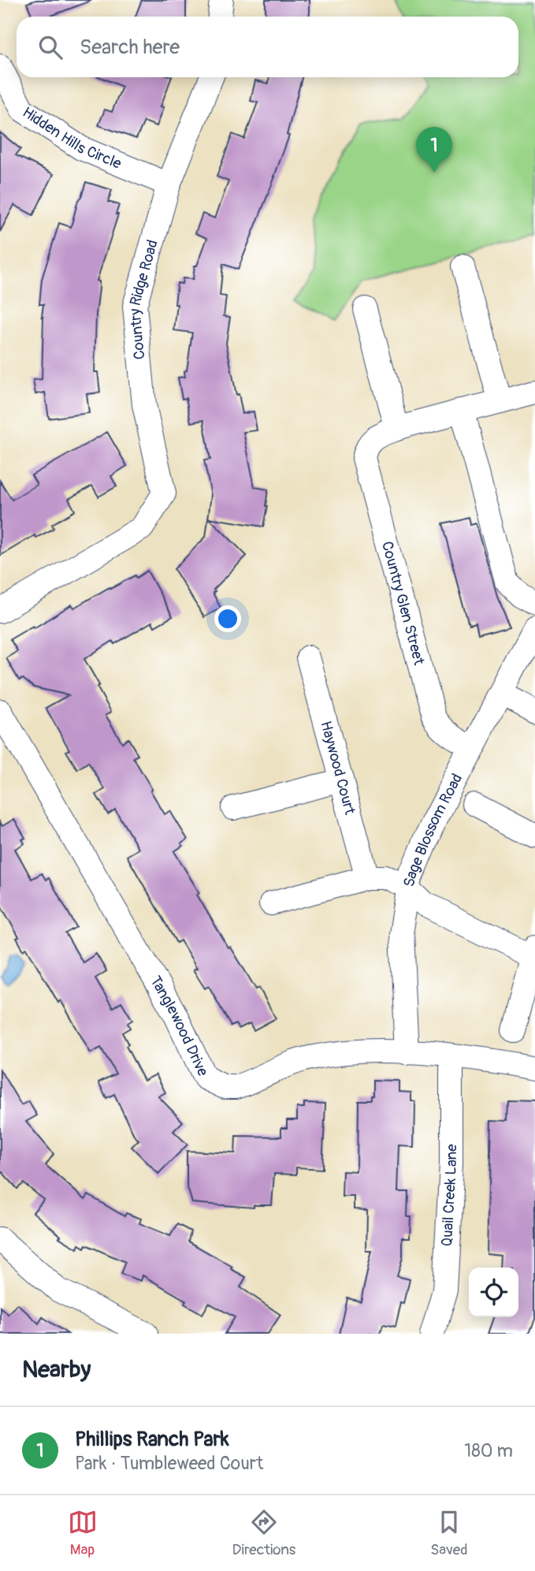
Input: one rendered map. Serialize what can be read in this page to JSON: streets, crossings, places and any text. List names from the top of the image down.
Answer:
{
  "streets": {
    "street": [
      "Hidden Hills Circle",
      "Country Ridge Road",
      "Country Glen Street",
      "Haywood Court",
      "Sage Blossom Road",
      "Tanglewood Drive",
      "Quail Creek Lane"
    ]
  },
  "crossings": [
    ["Hidden Hills Circle", "Country Ridge Road"],
    ["Country Glen Street", "Sage Blossom Road"],
    ["Sage Blossom Road", "Tanglewood Drive"],
    ["Tanglewood Drive", "Quail Creek Lane"]
  ],
  "page": {
    "search": "Search here",
    "pins": "1",
    "heading": "Nearby",
    "list": [
      {
        "mark": "1",
        "name": "Phillips Ranch Park",
        "note": "Park · Tumbleweed Court",
        "value": "180 m"
      }
    ],
    "nav": ["Map", "Directions", "Saved"]
  }
}
